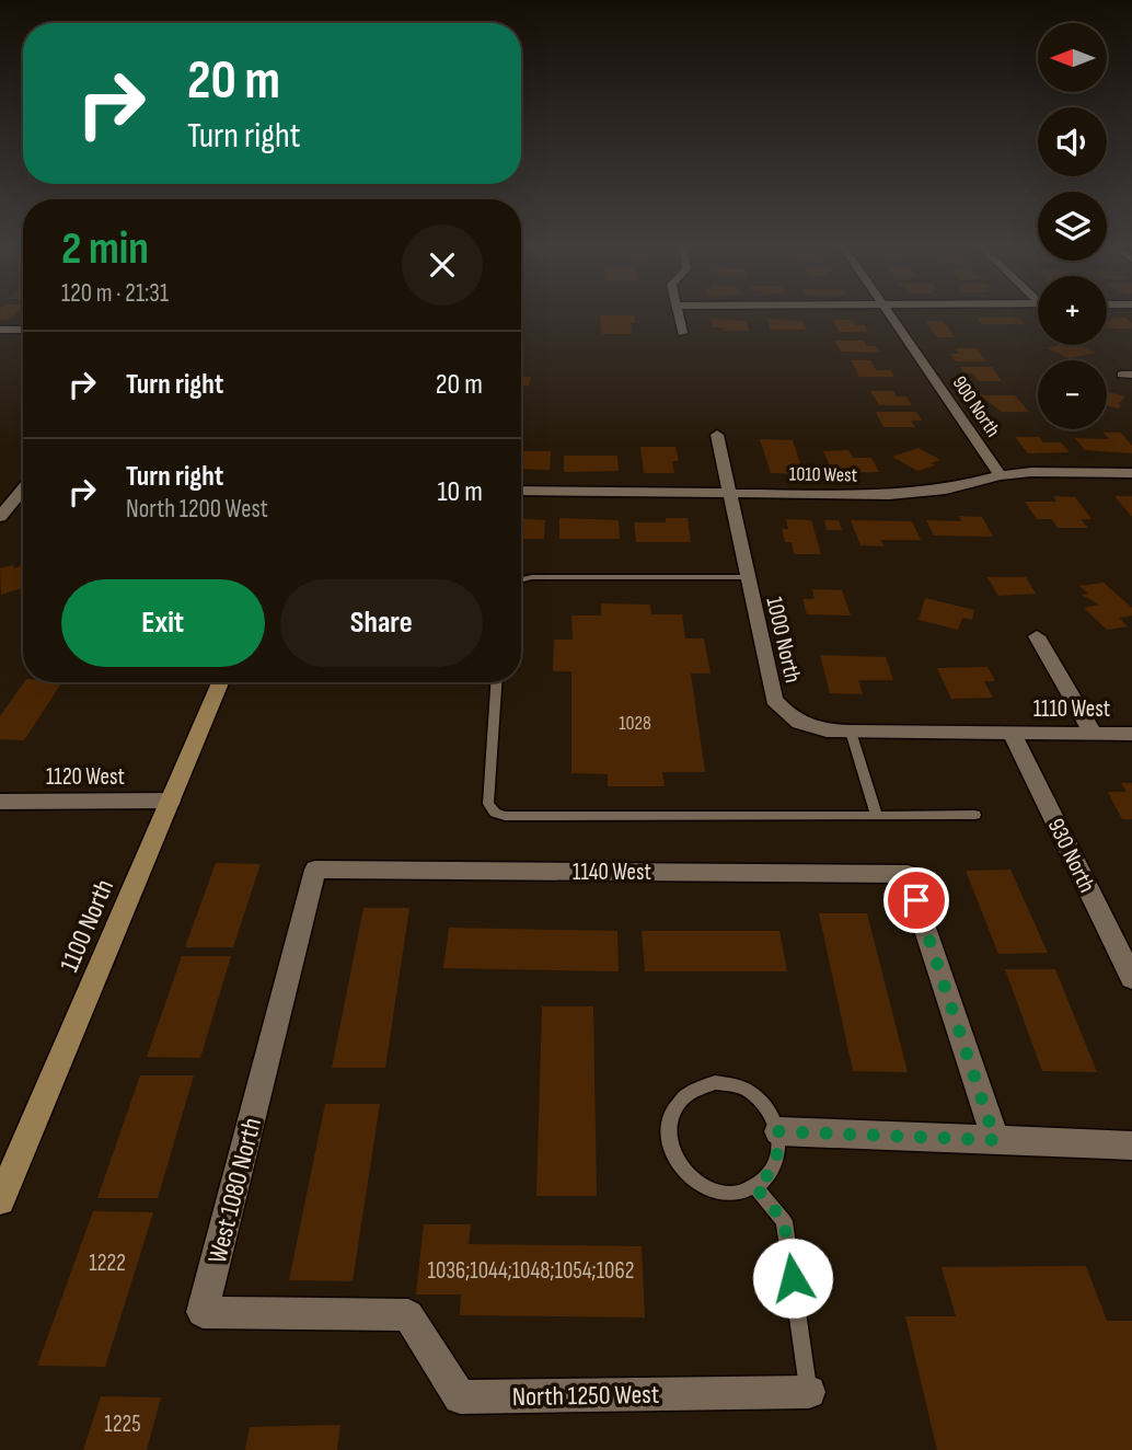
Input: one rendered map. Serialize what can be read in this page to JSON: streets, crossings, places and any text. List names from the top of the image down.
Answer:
{
  "streets": {
    "main road": ["1100 North"],
    "street": [
      "900 North",
      "1010 West",
      "1000 North",
      "1110 West",
      "1120 West",
      "930 North",
      "1140 West",
      "West 1080 North",
      "North 1250 West"
    ]
  },
  "crossings": [
    ["900 North", "1010 West"],
    ["1010 West", "1000 North"],
    ["1000 North", "1110 West"],
    ["1110 West", "930 North"],
    ["1120 West", "1100 North"],
    ["1140 West", "West 1080 North"],
    ["West 1080 North", "North 1250 West"]
  ],
  "house_numbers": [
    "1028",
    "1222",
    "1036;1044;1048;1054;1062",
    "1225"
  ],
  "north": "left",
  "page": {
    "map_buttons": ["+", "−"],
    "turn": ["20 m", "Turn right"],
    "heading": ["2 min", "120 m · 21:31"],
    "list": [
      {
        "name": "Turn right",
        "value": "20 m"
      },
      {
        "name": "Turn right",
        "note": "North 1200 West",
        "value": "10 m"
      }
    ],
    "buttons": ["Exit", "Share"]
  }
}
